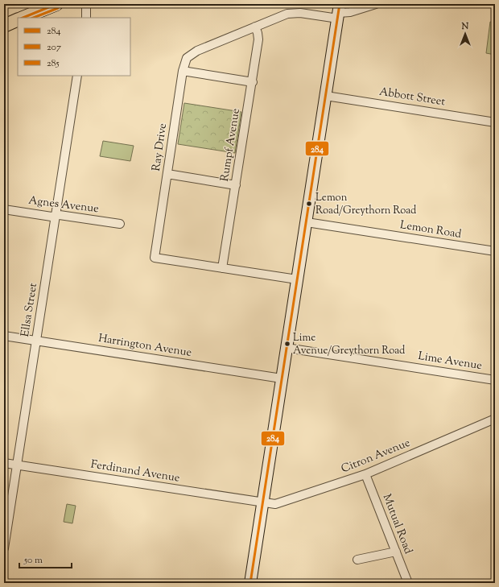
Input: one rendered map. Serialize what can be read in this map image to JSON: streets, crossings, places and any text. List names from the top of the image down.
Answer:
{
  "streets": {
    "street": [
      "Abbott Street",
      "Rumpf Avenue",
      "Ray Drive",
      "Agnes Avenue",
      "Lemon Road",
      "Ellsa Street",
      "Harrington Avenue",
      "Lime Avenue",
      "Citron Avenue",
      "Ferdinand Avenue",
      "Mutual Road"
    ]
  },
  "crossings": [
    ["Rumpf Avenue", "Ray Drive"],
    ["Agnes Avenue", "Ellsa Street"],
    ["Ellsa Street", "Harrington Avenue"],
    ["Ellsa Street", "Ferdinand Avenue"],
    ["Citron Avenue", "Ferdinand Avenue"],
    ["Citron Avenue", "Mutual Road"]
  ],
  "places": ["Lemon Road/Greythorn Road", "Lime Avenue/Greythorn Road"],
  "lines": ["transit line 284", "transit line 207", "transit line 285"],
  "legend": ["284", "207", "285"],
  "scale_bar": "50 m",
  "north": "top"
}
